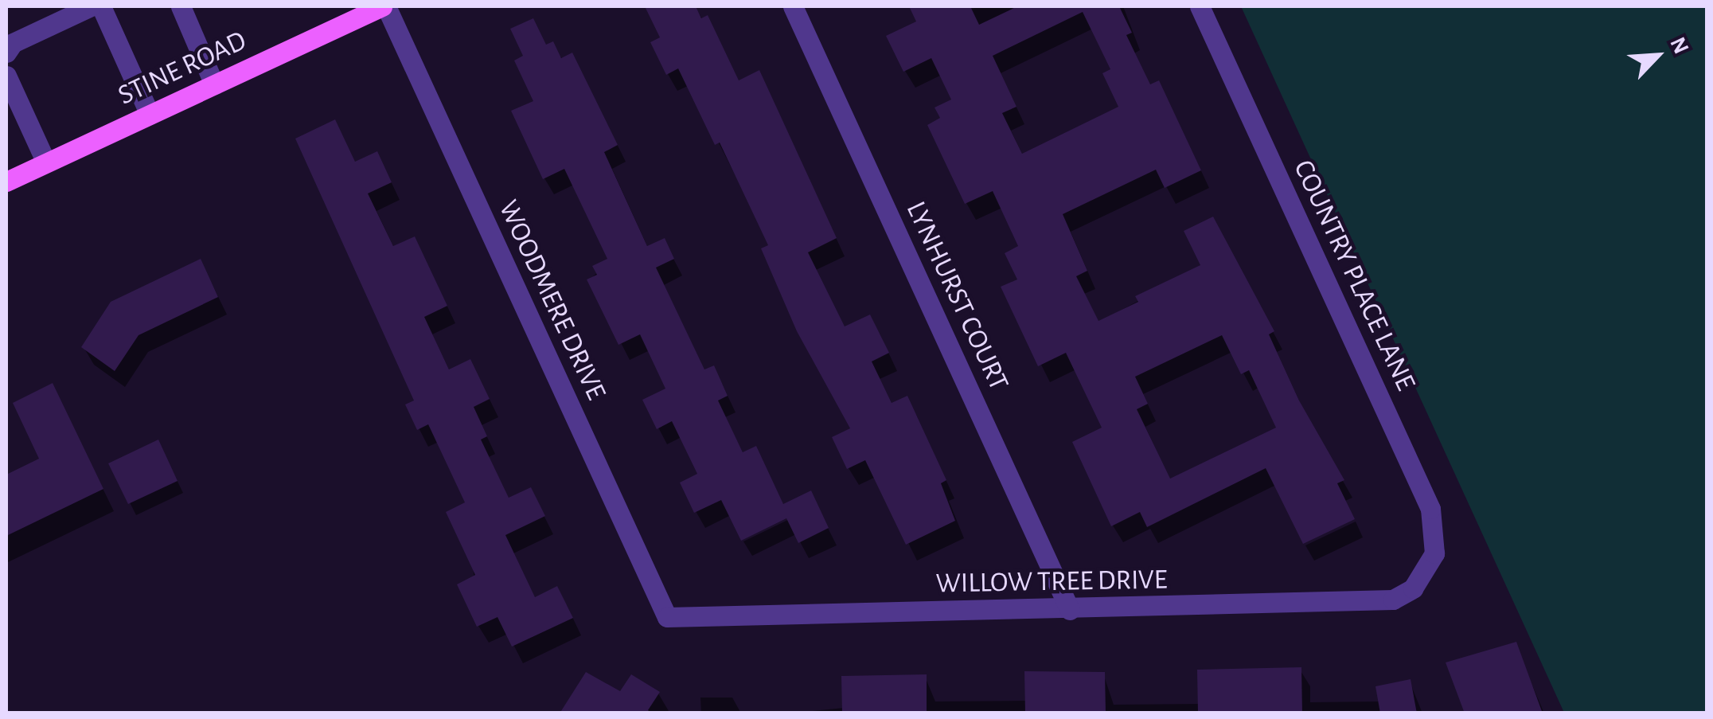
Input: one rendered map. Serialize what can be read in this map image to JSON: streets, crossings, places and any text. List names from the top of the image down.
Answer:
{
  "streets": {
    "main road": ["STINE ROAD"],
    "street": [
      "COUNTRY PLACE LANE",
      "LYNHURST COURT",
      "WOODMERE DRIVE",
      "WILLOW TREE DRIVE"
    ]
  },
  "crossings": [
    ["STINE ROAD", "WOODMERE DRIVE"],
    ["COUNTRY PLACE LANE", "WILLOW TREE DRIVE"],
    ["LYNHURST COURT", "WILLOW TREE DRIVE"],
    ["WOODMERE DRIVE", "WILLOW TREE DRIVE"]
  ],
  "north": "top right"
}
